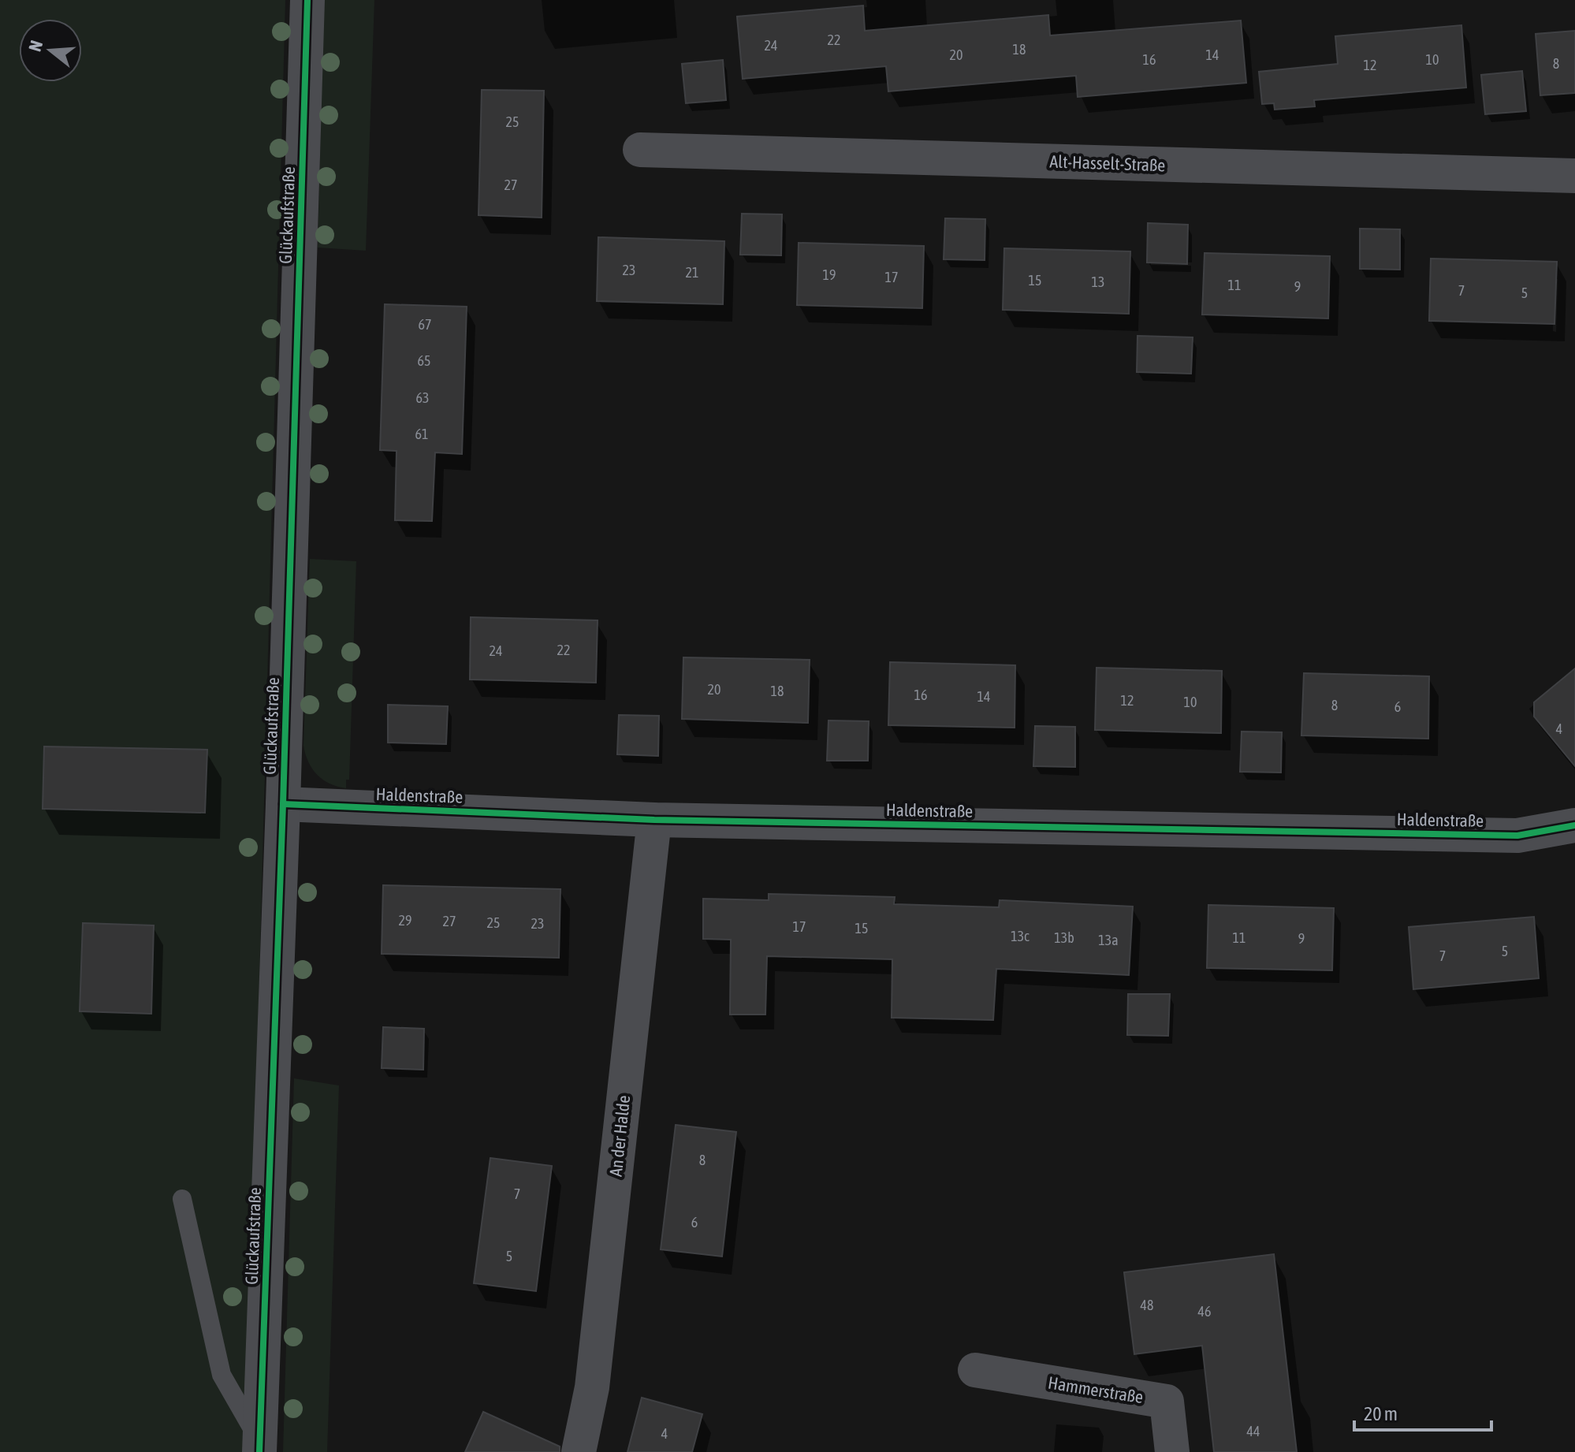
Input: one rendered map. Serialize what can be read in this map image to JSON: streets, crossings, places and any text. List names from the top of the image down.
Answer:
{
  "streets": {
    "street": [
      "Alt-Hasselt-Straße",
      "Glückaufstraße",
      "Haldenstraße",
      "An der Halde",
      "Hammerstraße"
    ]
  },
  "crossings": [
    ["Glückaufstraße", "Haldenstraße"],
    ["Haldenstraße", "An der Halde"]
  ],
  "house_numbers": [
    "22",
    "24",
    "18",
    "20",
    "14",
    "16",
    "10",
    "8",
    "12",
    "25",
    "27",
    "23",
    "21",
    "19",
    "17",
    "15",
    "13",
    "11",
    "9",
    "7",
    "5",
    "67",
    "65",
    "63",
    "61",
    "22",
    "24",
    "20",
    "18",
    "16",
    "14",
    "12",
    "10",
    "8",
    "6",
    "4",
    "29",
    "27",
    "25",
    "23",
    "17",
    "15",
    "13c",
    "13b",
    "11",
    "9",
    "13a",
    "5",
    "7",
    "8",
    "7",
    "6",
    "5",
    "48",
    "46",
    "44",
    "4"
  ],
  "scale_bar": "20 m",
  "north": "left"
}
